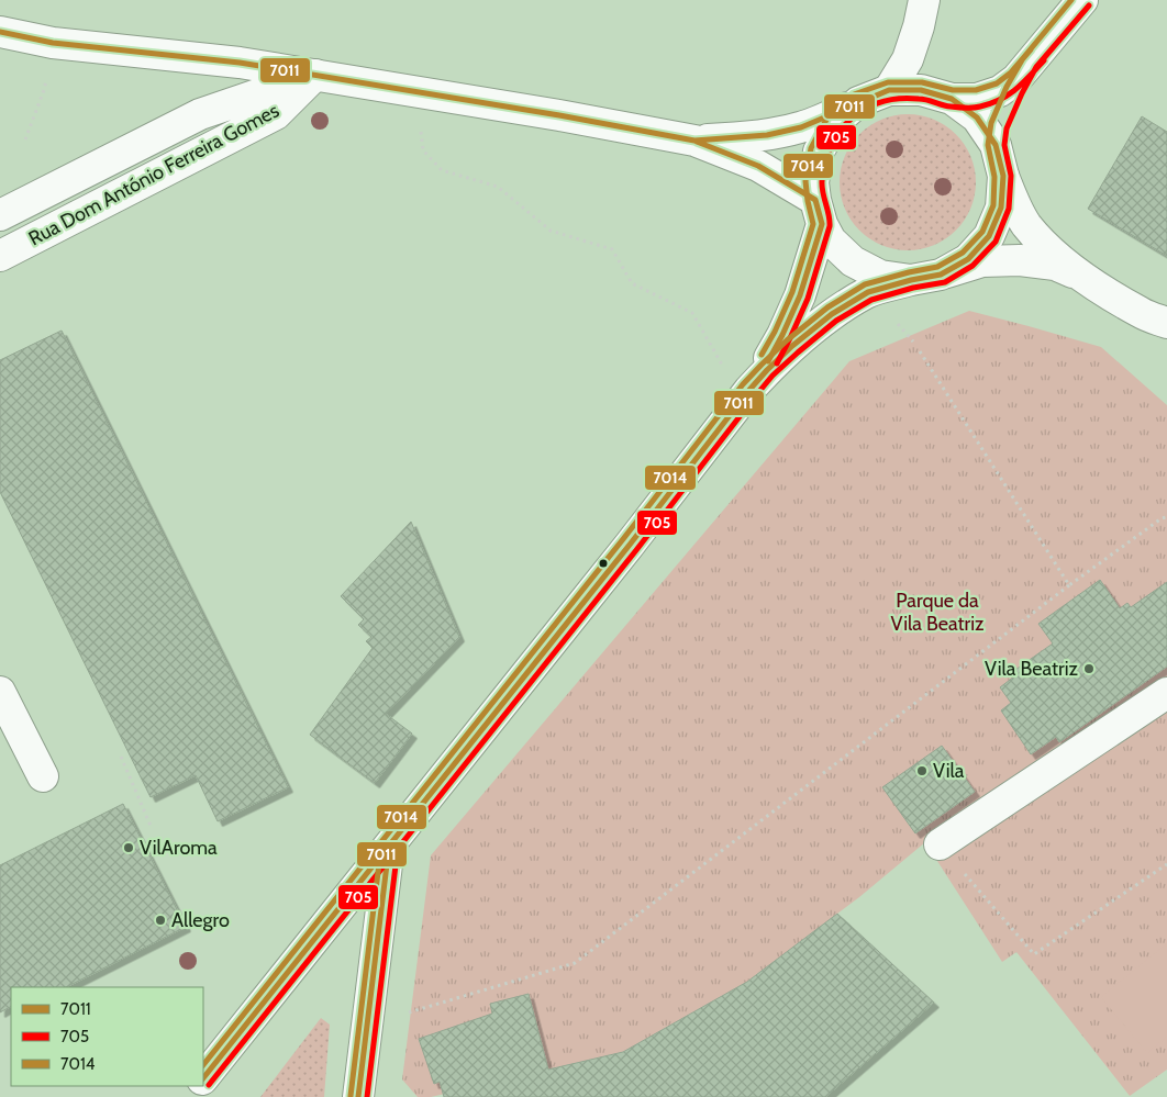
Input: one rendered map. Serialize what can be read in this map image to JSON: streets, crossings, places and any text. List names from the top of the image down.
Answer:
{
  "streets": {
    "main road": ["Rua Dom António Ferreira Gomes"]
  },
  "parks": ["Parque da Vila Beatriz"],
  "places": [
    "Vila Beatriz",
    "Vila",
    "VilAroma",
    "Allegro"
  ],
  "lines": ["transit line 7014", "transit line 705", "transit line 7011"],
  "legend": ["7011", "705", "7014"]
}
